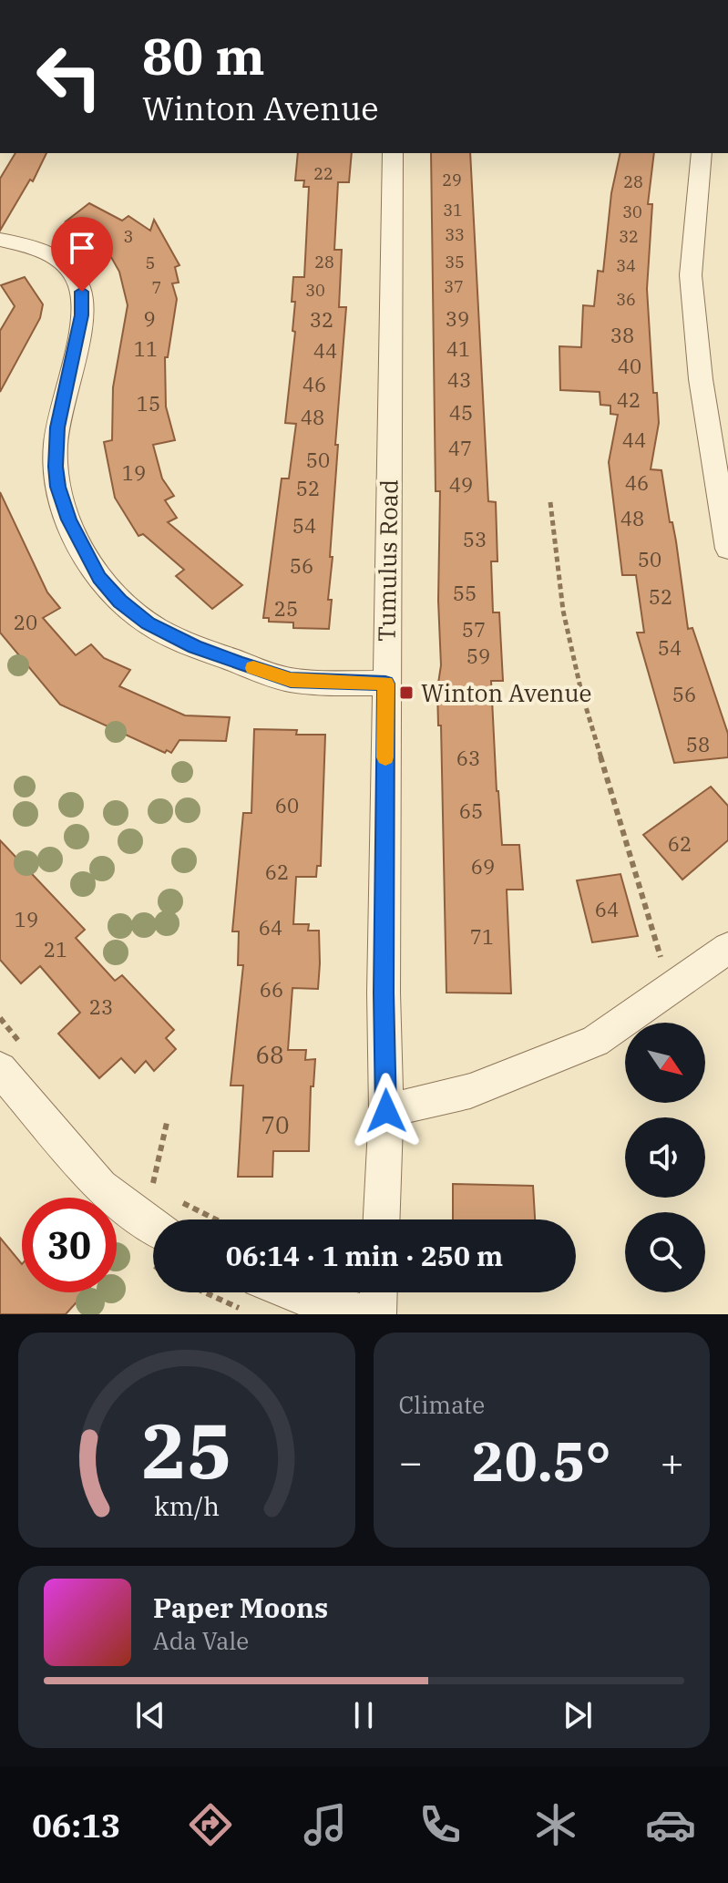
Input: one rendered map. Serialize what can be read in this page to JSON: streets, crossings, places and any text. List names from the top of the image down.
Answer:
{
  "streets": {
    "street": ["Tumulus Road"]
  },
  "places": {
    "transit": ["Winton Avenue"]
  },
  "house_numbers": [
    "22",
    "29",
    "28",
    "31",
    "30",
    "33",
    "3",
    "32",
    "28",
    "35",
    "5",
    "34",
    "37",
    "7",
    "30",
    "36",
    "9",
    "39",
    "32",
    "38",
    "11",
    "41",
    "44",
    "40",
    "43",
    "46",
    "42",
    "15",
    "45",
    "48",
    "44",
    "47",
    "50",
    "19",
    "46",
    "49",
    "52",
    "48",
    "54",
    "53",
    "50",
    "56",
    "55",
    "52",
    "25",
    "20",
    "57",
    "54",
    "59",
    "56",
    "58",
    "63",
    "60",
    "65",
    "62",
    "69",
    "62",
    "64",
    "19",
    "64",
    "71",
    "21",
    "66",
    "23",
    "68",
    "70"
  ],
  "north": "bottom right",
  "page": {
    "turn": ["80 m", "Winton Avenue"],
    "limit": "30",
    "trip": "06:14 · 1 min · 250 m",
    "tile": "Climate",
    "heat": ["−", "20.5°", "+"],
    "song": ["Paper Moons", "Ada Vale"],
    "tabs": "06:13",
    "gauge": ["25", "km/h"]
  }
}
